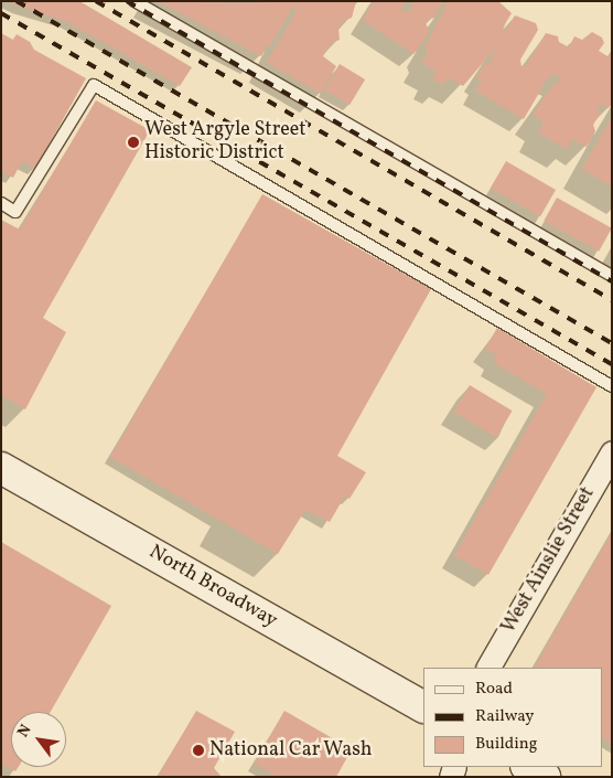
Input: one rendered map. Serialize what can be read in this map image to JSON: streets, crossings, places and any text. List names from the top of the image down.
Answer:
{
  "streets": {
    "main road": ["North Broadway"],
    "street": ["West Ainslie Street"]
  },
  "places": ["West Argyle Street Historic District", "National Car Wash"],
  "legend": ["Road", "Railway", "Building"],
  "north": "top left"
}
